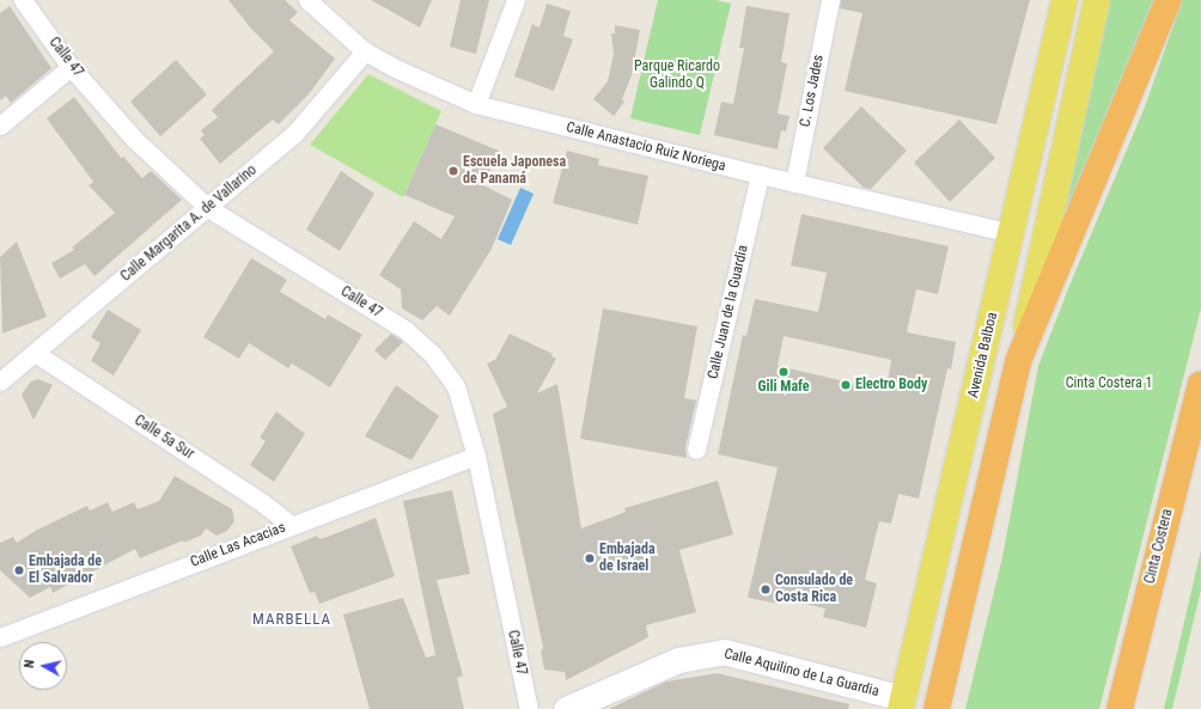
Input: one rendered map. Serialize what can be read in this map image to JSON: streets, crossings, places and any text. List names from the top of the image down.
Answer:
{
  "streets": {
    "highway": ["Cinta Costera"],
    "main road": ["Avenida Balboa"],
    "street": [
      "Calle 47",
      "C. Los Jades",
      "Calle Anastacio Ruiz Noriega",
      "Calle Margarita A. de Vallarino",
      "Calle Juan de la Guardia",
      "Calle 5a Sur",
      "Calle Las Acacias",
      "Calle Aquilino de La Guardia"
    ]
  },
  "crossings": [
    ["Calle 47", "Calle Margarita A. de Vallarino"],
    ["Calle 47", "Calle Las Acacias"],
    ["C. Los Jades", "Calle Anastacio Ruiz Noriega"],
    ["Calle Anastacio Ruiz Noriega", "Calle Margarita A. de Vallarino"],
    ["Calle Anastacio Ruiz Noriega", "Calle Juan de la Guardia"],
    ["Calle Anastacio Ruiz Noriega", "Avenida Balboa"],
    ["Calle Margarita A. de Vallarino", "Calle 5a Sur"],
    ["Avenida Balboa", "Calle Aquilino de La Guardia"],
    ["Calle 5a Sur", "Calle Las Acacias"]
  ],
  "districts": ["MARBELLA"],
  "parks": ["Parque Ricardo Galindo Q", "Cinta Costera 1"],
  "places": [
    "Escuela Japonesa de Panamá",
    "Gili Mafe",
    "Electro Body",
    "Embajada de Israel",
    "Embajada de El Salvador",
    "Consulado de Costa Rica"
  ],
  "north": "left"
}
